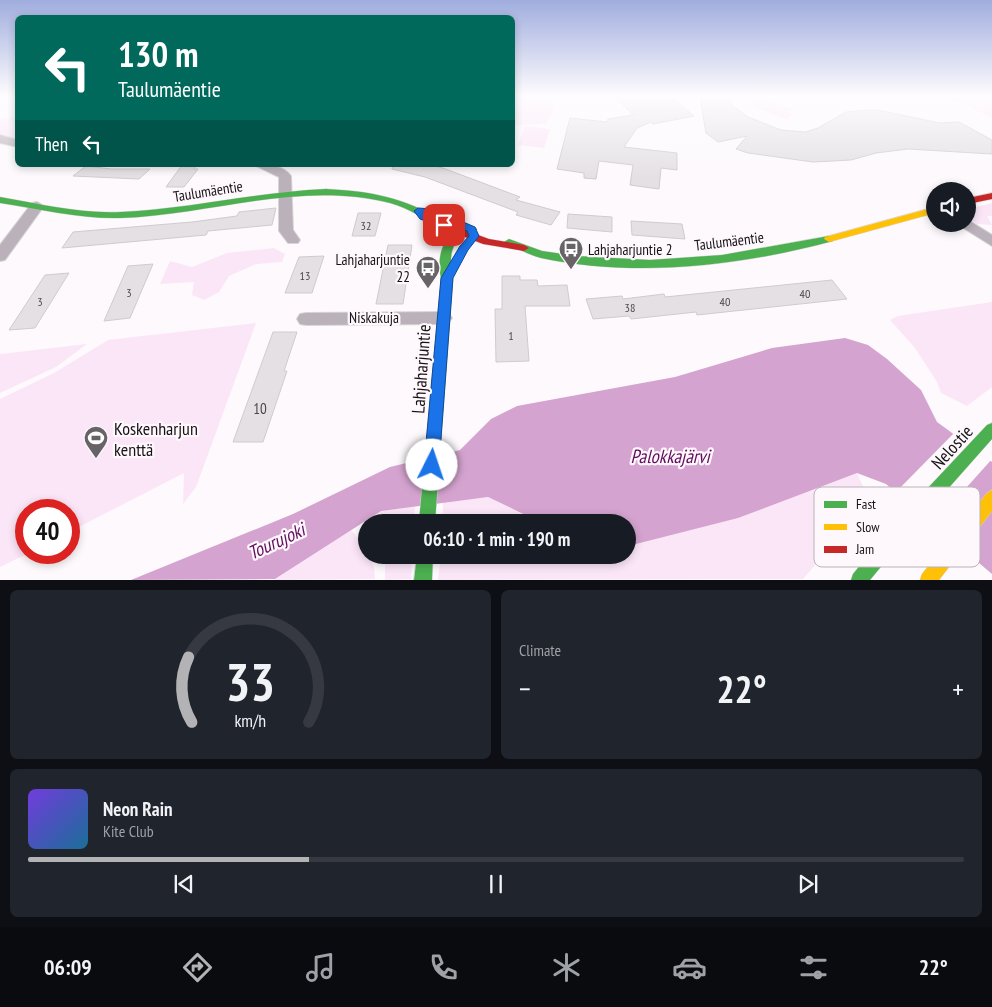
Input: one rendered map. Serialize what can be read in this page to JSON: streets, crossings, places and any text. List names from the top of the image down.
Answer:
{
  "streets": {
    "main road": ["Taulumäentie", "Lahjaharjuntie", "Nelostie"],
    "street": ["Niskakuja"]
  },
  "crossings": [
    ["Taulumäentie", "Lahjaharjuntie"],
    ["Niskakuja", "Lahjaharjuntie"]
  ],
  "water": ["Palokkajärvi", "Tourujoki"],
  "places": {
    "bus stop": ["Lahjaharjuntie 2", "Lahjaharjuntie 22"],
    "sports": ["Koskenharjun kenttä"]
  },
  "house_numbers": [
    "32",
    "13",
    "3",
    "40",
    "3",
    "40",
    "38",
    "1",
    "10"
  ],
  "legend": ["Fast", "Slow", "Jam"],
  "page": {
    "turn": ["130 m", "Taulumäentie"],
    "then": "Then",
    "limit": "40",
    "trip": "06:10 · 1 min · 190 m",
    "tile": "Climate",
    "heat": ["−", "22°", "+"],
    "song": ["Neon Rain", "Kite Club"],
    "tabs": ["06:09", "22°"],
    "gauge": ["33", "km/h"]
  }
}
